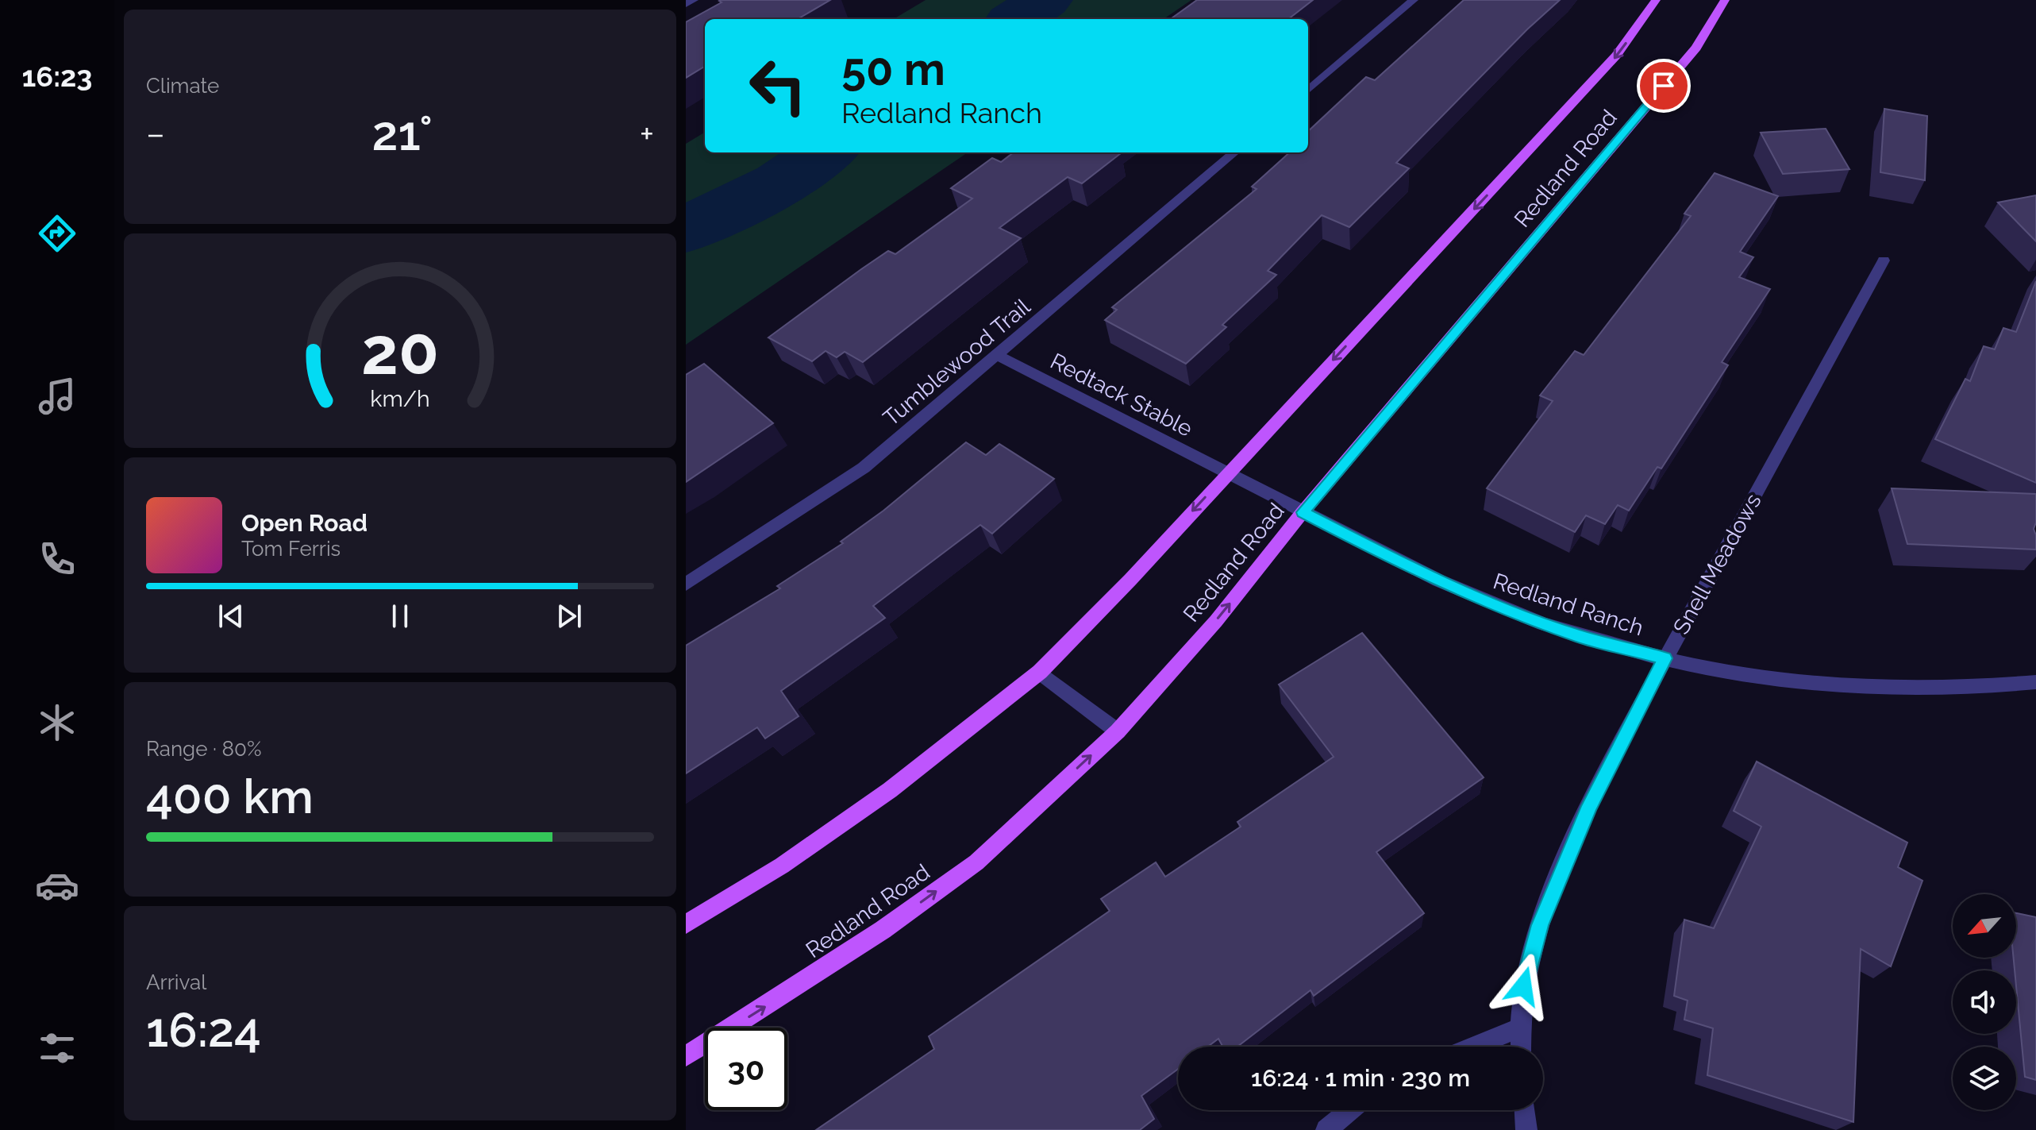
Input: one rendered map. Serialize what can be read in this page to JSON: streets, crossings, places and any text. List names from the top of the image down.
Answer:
{
  "streets": {
    "main road": ["Redland Road"],
    "street": [
      "Tumblewood Trail",
      "Redtack Stable",
      "Snell Meadows",
      "Redland Ranch"
    ]
  },
  "crossings": [
    ["Redland Road", "Redtack Stable"],
    ["Redland Road", "Redland Ranch"],
    ["Tumblewood Trail", "Redtack Stable"],
    ["Redtack Stable", "Redland Ranch"],
    ["Snell Meadows", "Redland Ranch"]
  ],
  "north": "bottom left",
  "page": {
    "tabs": "16:23",
    "tile": [
      "Climate",
      ["Range · 80%", "400 km"],
      ["Arrival", "16:24"]
    ],
    "turn": ["50 m", "Redland Ranch"],
    "heat": ["−", "21°", "+"],
    "song": ["Open Road", "Tom Ferris"],
    "limit": "30",
    "trip": "16:24 · 1 min · 230 m",
    "gauge": ["20", "km/h"]
  }
}
